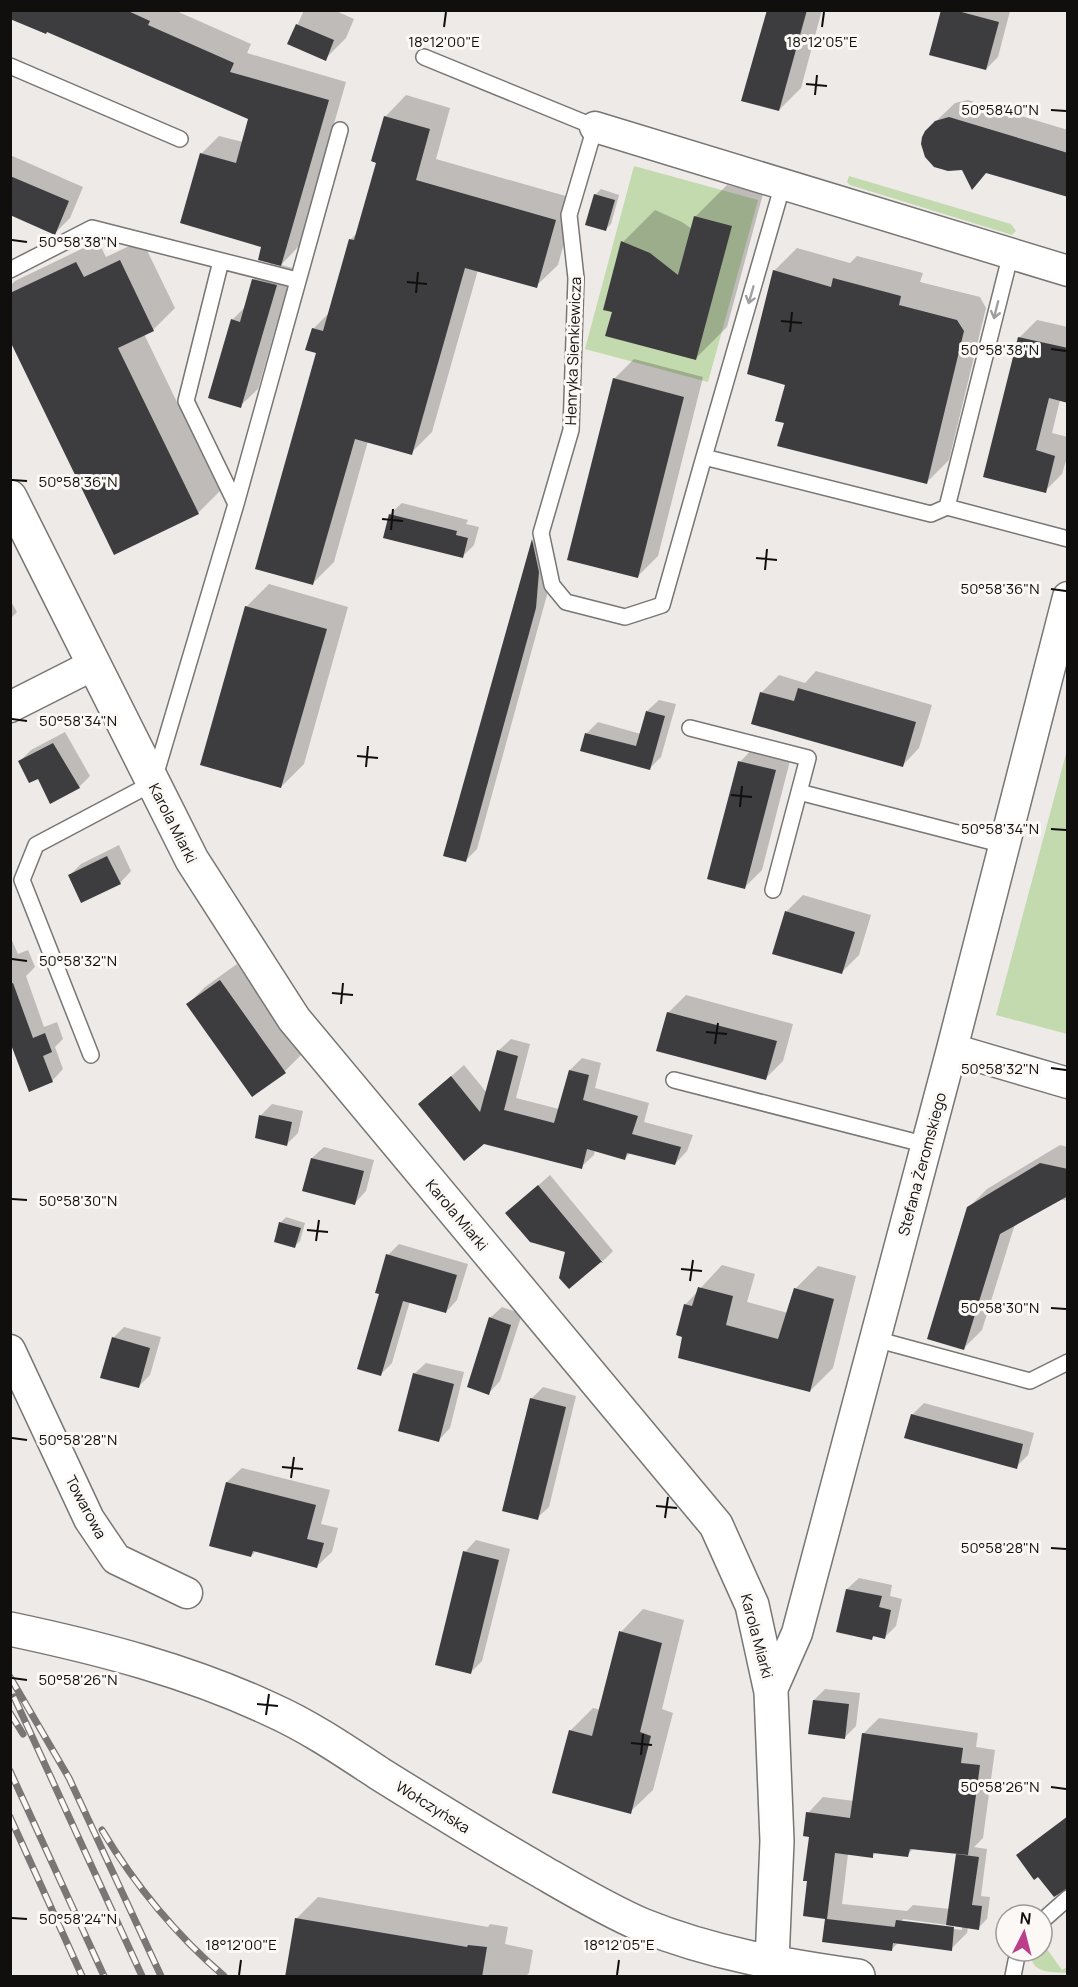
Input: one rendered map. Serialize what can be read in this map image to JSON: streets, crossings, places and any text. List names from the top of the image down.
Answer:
{
  "streets": {
    "street": [
      "Karola Miarki",
      "Stefana Żeromskiego",
      "Towarowa",
      "Wołczyńska"
    ],
    "lane": ["Henryka Sienkiewicza"]
  },
  "crossings": [
    ["Karola Miarki", "Stefana Żeromskiego"],
    ["Karola Miarki", "Wołczyńska"]
  ],
  "north": "top",
  "coordinates": [
    "18°12'00\"E",
    "18°12'05\"E",
    "50°58'40\"N",
    "50°58'38\"N",
    "50°58'36\"N",
    "50°58'34\"N",
    "50°58'32\"N",
    "50°58'30\"N",
    "50°58'28\"N",
    "50°58'26\"N",
    "50°58'24\"N"
  ]
}
